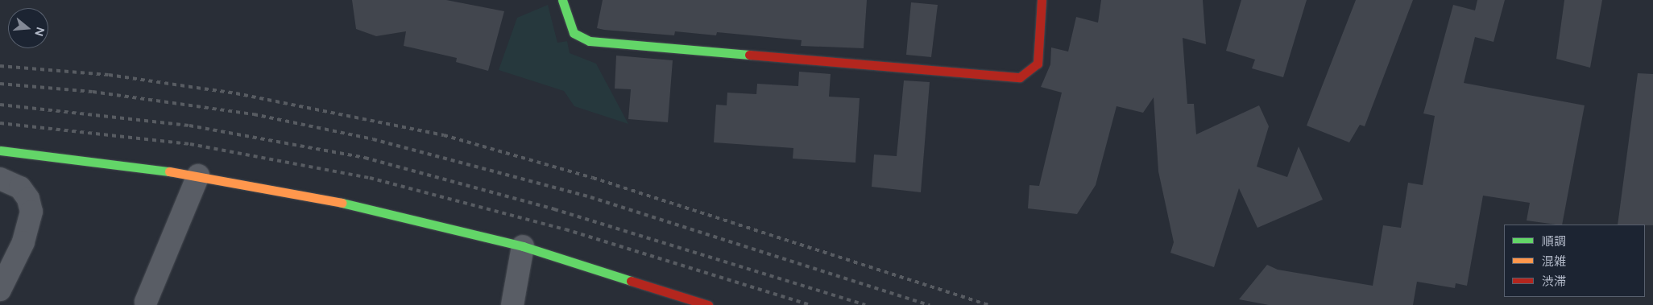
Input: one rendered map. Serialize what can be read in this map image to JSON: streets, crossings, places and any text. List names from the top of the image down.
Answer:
{
  "legend": ["順調", "混雑", "渋滞"],
  "north": "right"
}
